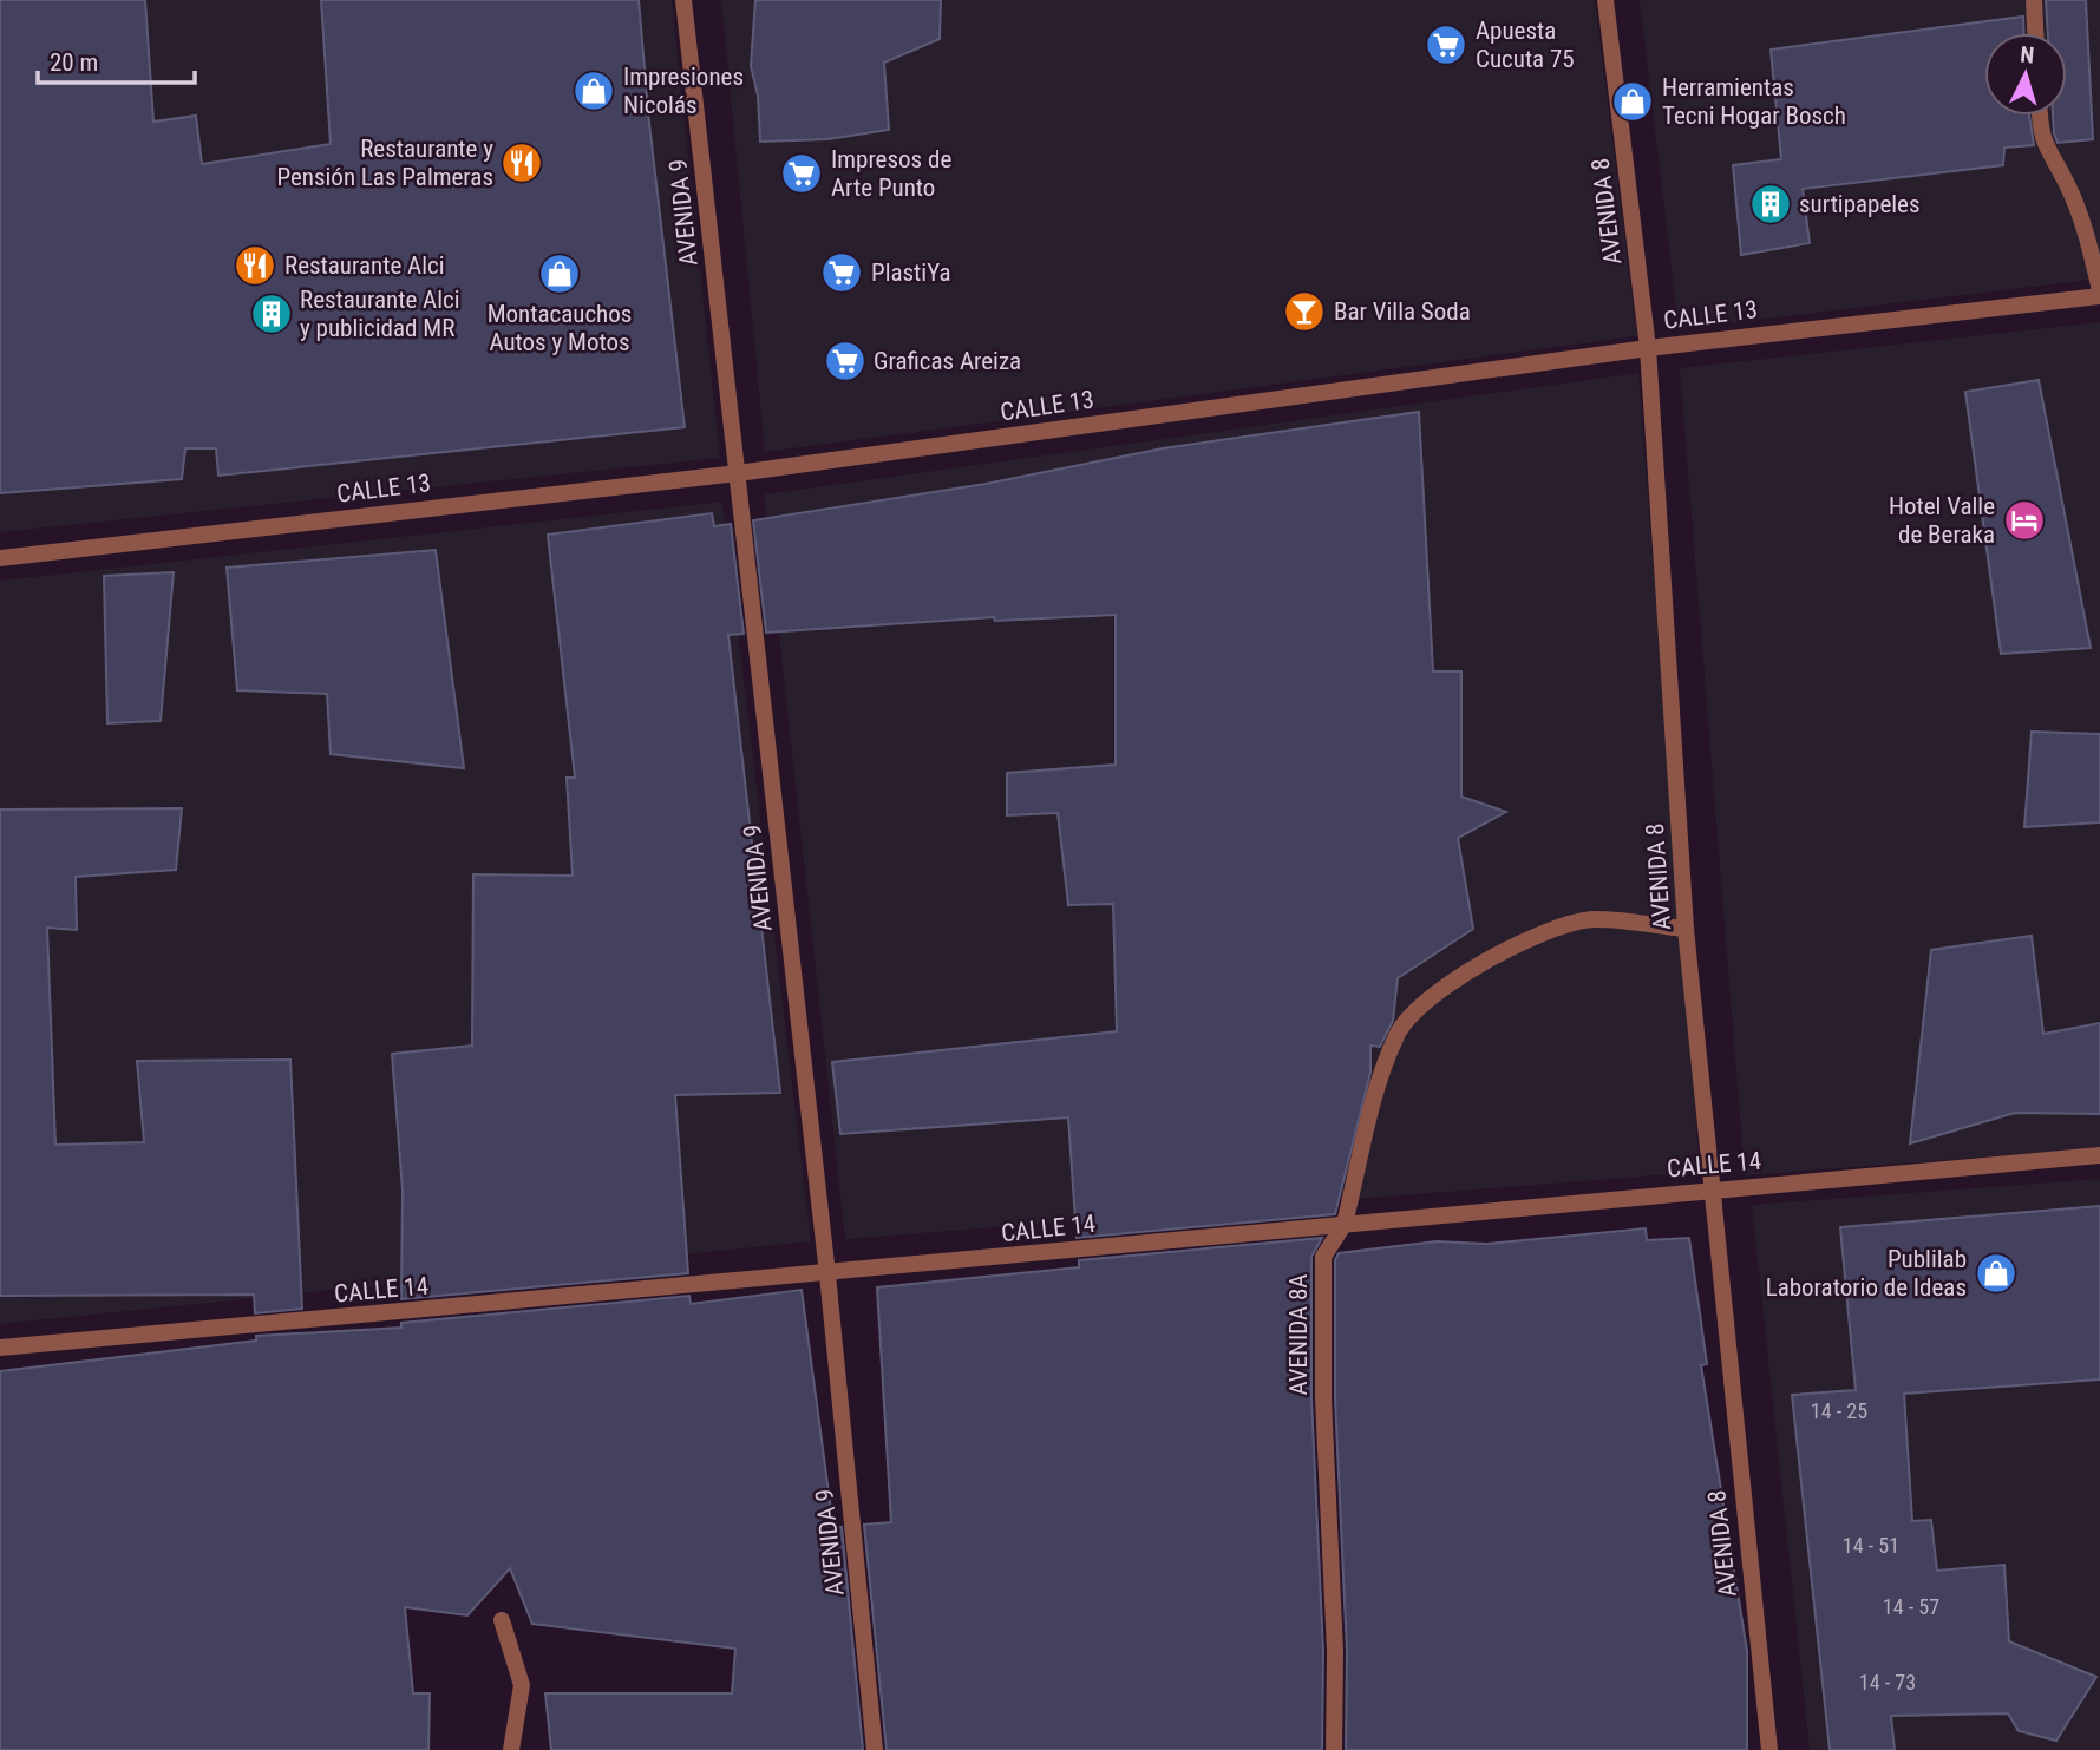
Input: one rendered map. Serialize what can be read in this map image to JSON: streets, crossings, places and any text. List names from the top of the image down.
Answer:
{
  "streets": {
    "street": [
      "AVENIDA 8",
      "AVENIDA 9",
      "CALLE 13",
      "CALLE 14",
      "AVENIDA 8A"
    ]
  },
  "crossings": [
    ["AVENIDA 8", "CALLE 13"],
    ["AVENIDA 8", "CALLE 14"],
    ["AVENIDA 8", "AVENIDA 8A"],
    ["AVENIDA 9", "CALLE 13"],
    ["AVENIDA 9", "CALLE 14"],
    ["CALLE 14", "AVENIDA 8A"]
  ],
  "places": {
    "supermarket": [
      "Apuesta Cucuta 75",
      "Impresos de Arte Punto",
      "PlastiYa",
      "Graficas Areiza"
    ],
    "shop": [
      "Impresiones Nicolás",
      "Herramientas Tecni Hogar Bosch",
      "Montacauchos Autos y Motos",
      "Publilab Laboratorio de Ideas"
    ],
    "restaurant": ["Restaurante y Pensión Las Palmeras", "Restaurante Alci"],
    "building": ["surtipapeles", "Restaurante Alci y publicidad MR"],
    "bar": ["Bar Villa Soda"],
    "hotel": ["Hotel Valle de Beraka"]
  },
  "house_numbers": [
    "14 - 25",
    "14 - 51",
    "14 - 57",
    "14 - 73"
  ],
  "scale_bar": "20 m",
  "north": "top"
}
